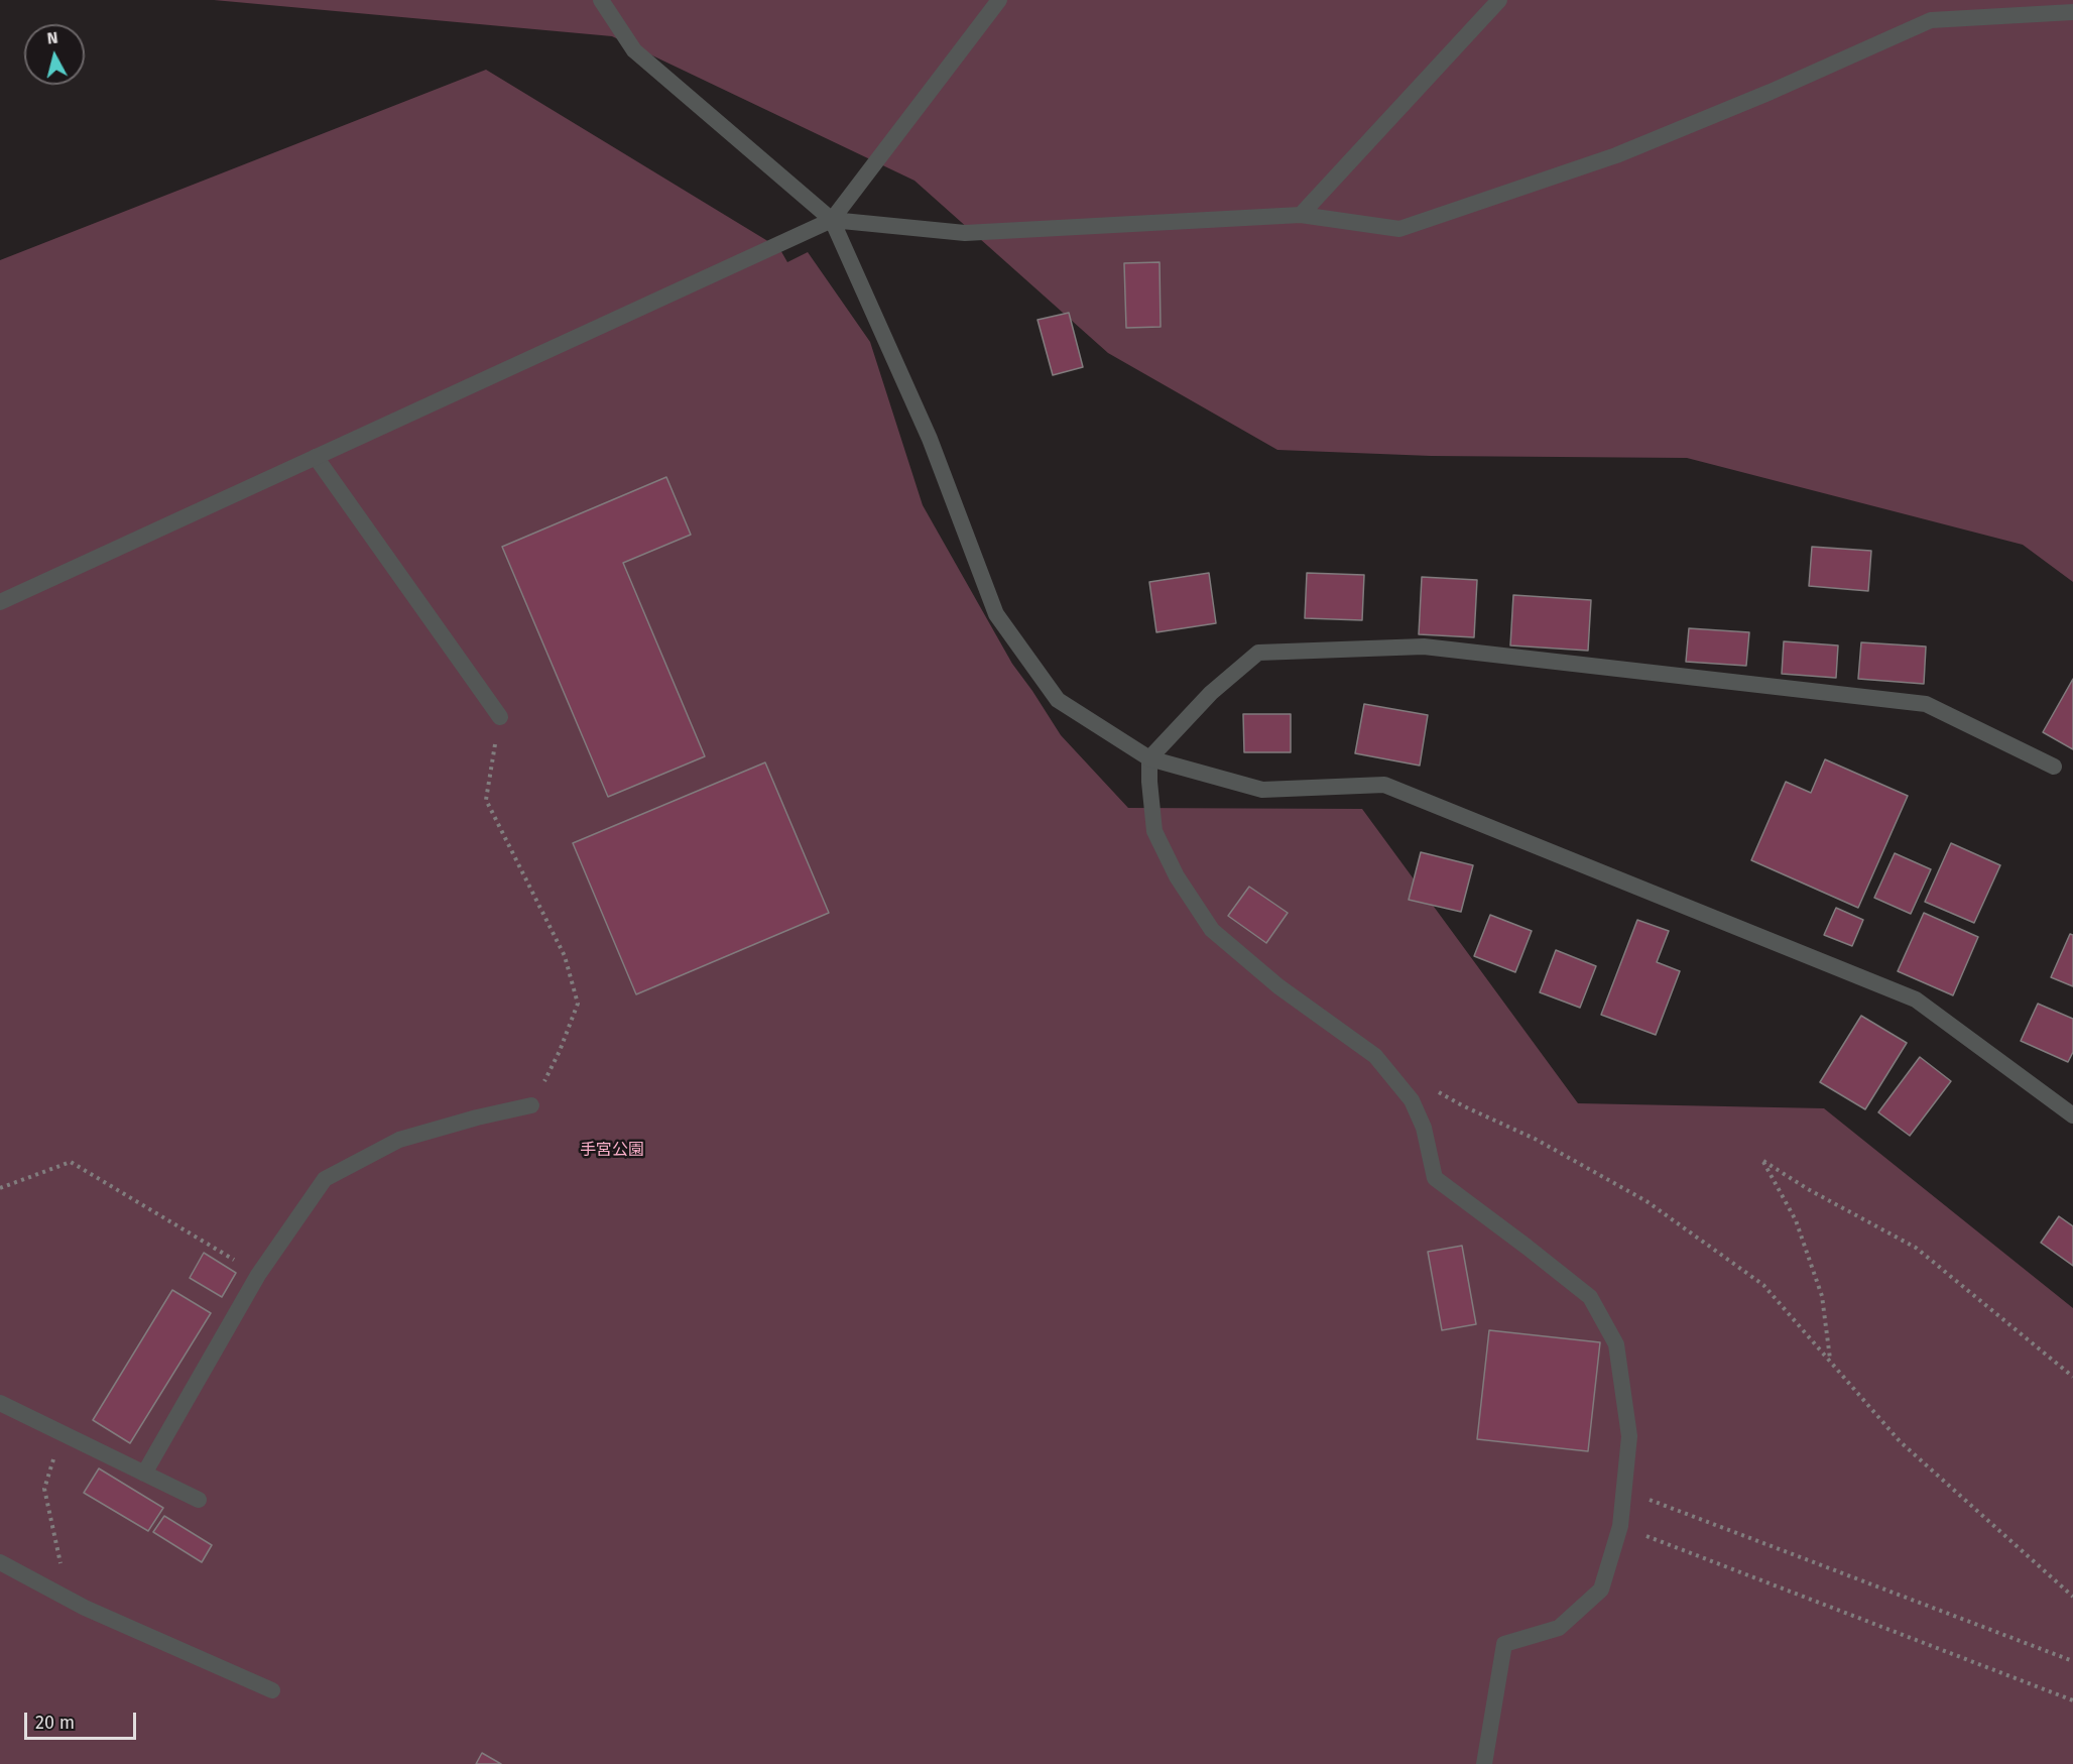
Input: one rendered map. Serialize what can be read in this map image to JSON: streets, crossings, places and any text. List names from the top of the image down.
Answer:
{
  "parks": ["手宮公園"],
  "scale_bar": "20 m",
  "north": "top"
}
